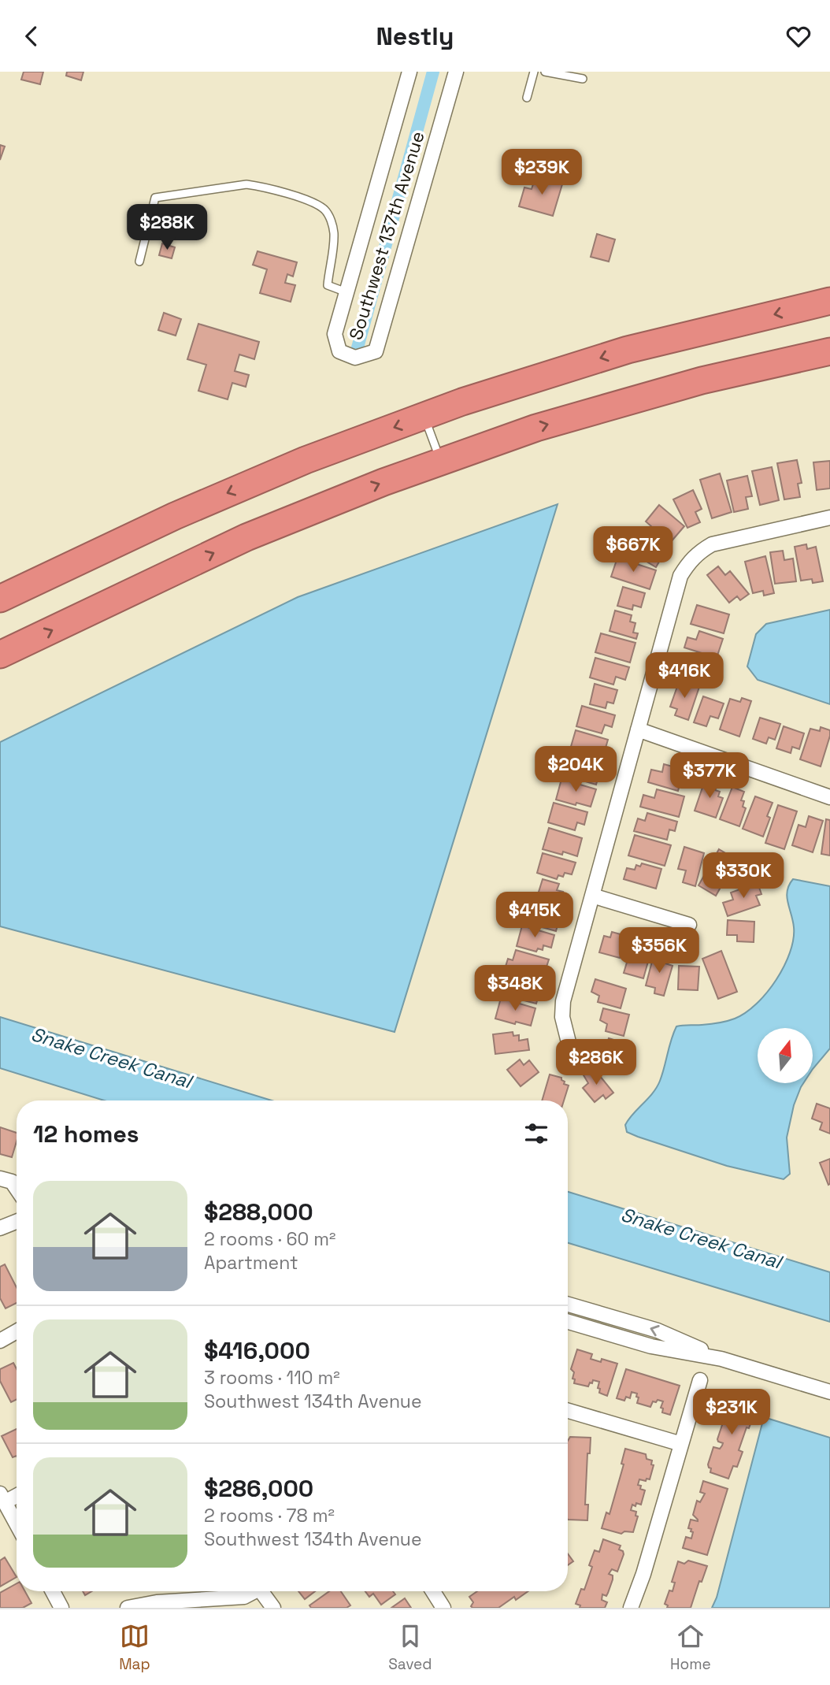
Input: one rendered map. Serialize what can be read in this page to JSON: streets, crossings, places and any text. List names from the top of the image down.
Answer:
{
  "streets": {
    "street": ["Southwest 137th Avenue"]
  },
  "water": ["Snake Creek Canal"],
  "north": "top",
  "page": {
    "header": "Nestly",
    "price": [
      "$239K",
      "$288K",
      "$667K",
      "$416K",
      "$204K",
      "$377K",
      "$330K",
      "$415K",
      "$356K",
      "$348K",
      "$286K",
      "$231K"
    ],
    "heading": "12 homes",
    "list": [
      {
        "name": "$288,000",
        "note": "2 rooms · 60 m² · Apartment"
      },
      {
        "name": "$416,000",
        "note": "3 rooms · 110 m² · Southwest 134th Avenue"
      },
      {
        "name": "$286,000",
        "note": "2 rooms · 78 m² · Southwest 134th Avenue"
      }
    ],
    "tabs": ["Map", "Saved", "Home"]
  }
}
